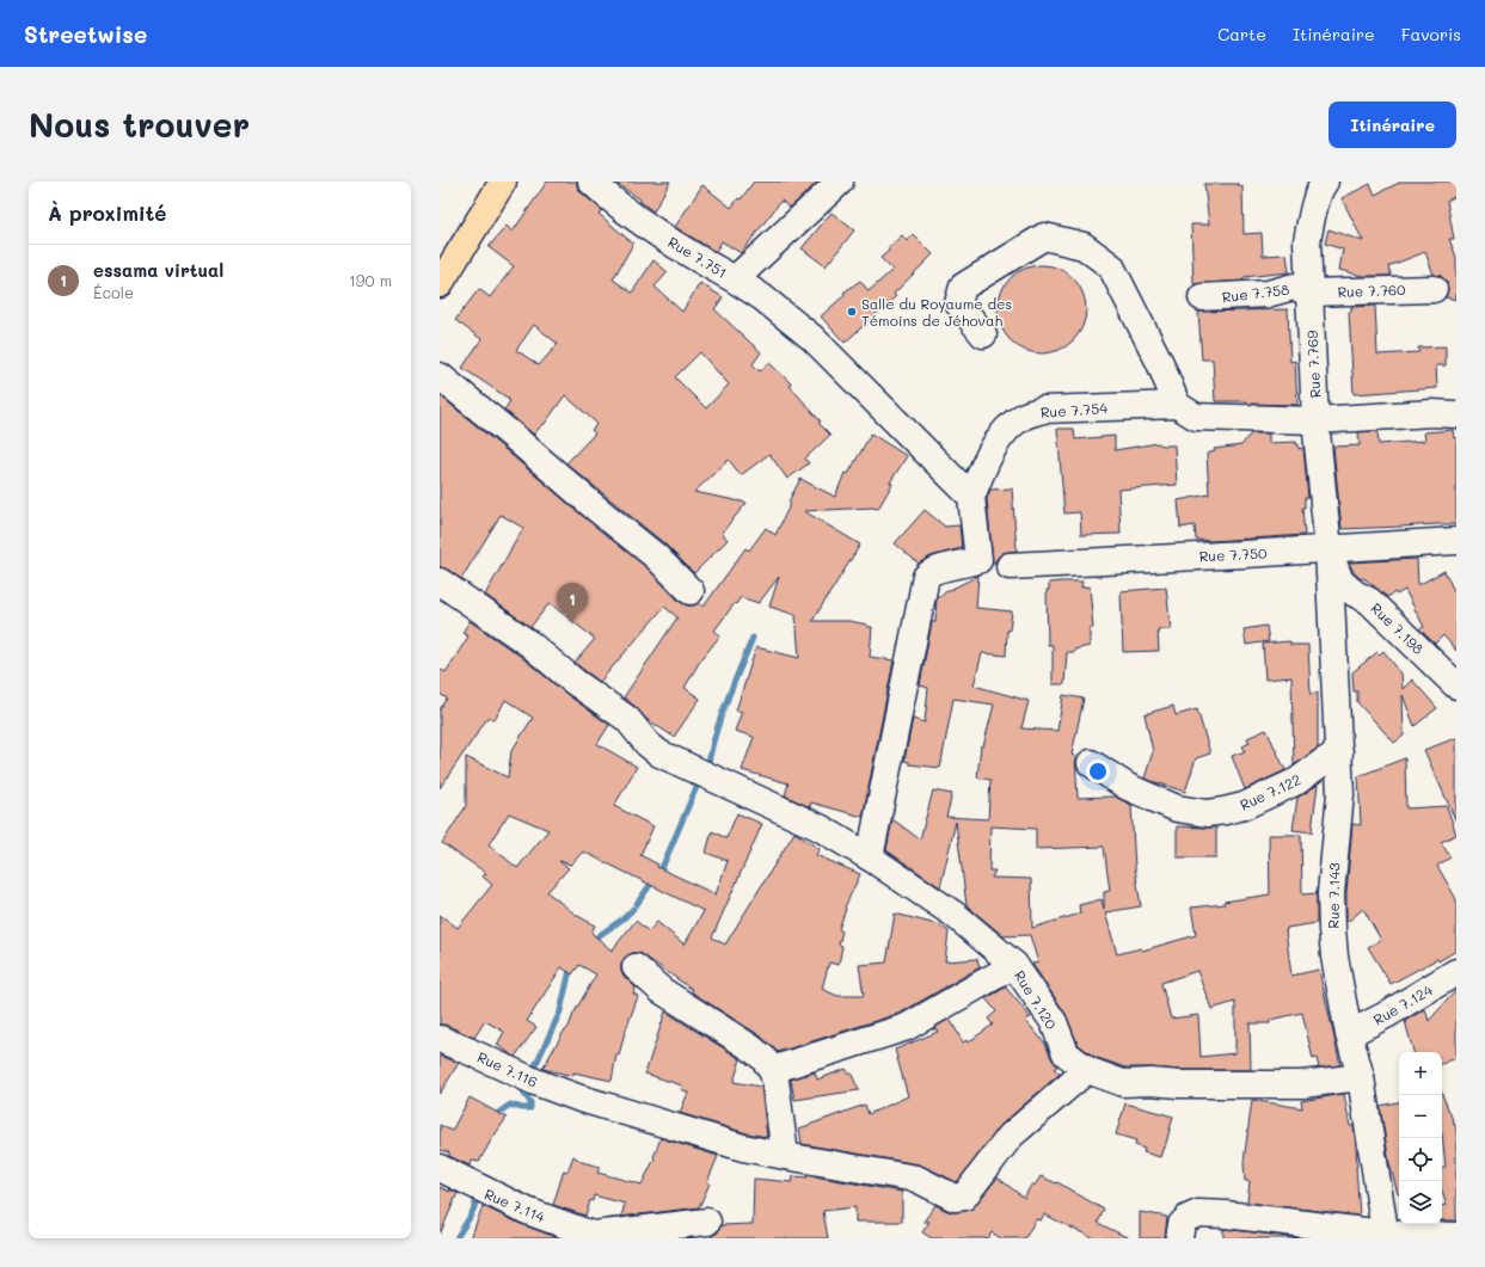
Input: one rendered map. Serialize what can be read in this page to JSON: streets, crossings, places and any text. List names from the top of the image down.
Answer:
{
  "streets": {
    "street": [
      "Rue 7.751",
      "Rue 7.760",
      "Rue 7.758",
      "Rue 7.769",
      "Rue 7.754",
      "Rue 7.750",
      "Rue 7.198",
      "Rue 7.122",
      "Rue 7.143",
      "Rue 7.120",
      "Rue 7.124",
      "Rue 7.116",
      "Rue 7.114"
    ]
  },
  "crossings": [
    ["Rue 7.760", "Rue 7.758"],
    ["Rue 7.760", "Rue 7.769"],
    ["Rue 7.758", "Rue 7.769"],
    ["Rue 7.769", "Rue 7.750"],
    ["Rue 7.769", "Rue 7.198"],
    ["Rue 7.769", "Rue 7.143"],
    ["Rue 7.750", "Rue 7.198"],
    ["Rue 7.750", "Rue 7.143"],
    ["Rue 7.198", "Rue 7.143"],
    ["Rue 7.122", "Rue 7.143"],
    ["Rue 7.143", "Rue 7.120"],
    ["Rue 7.143", "Rue 7.124"],
    ["Rue 7.120", "Rue 7.116"]
  ],
  "places": ["Salle du Royaume des Témoins de Jéhovah"],
  "page": {
    "header": "Streetwise",
    "nav": ["Carte", "Itinéraire", "Favoris"],
    "buttons": "Itinéraire",
    "title": "Nous trouver",
    "heading": "À proximité",
    "list": [
      {
        "mark": "1",
        "name": "essama virtual",
        "note": "École",
        "value": "190 m"
      }
    ],
    "pins": "1",
    "map_buttons": ["+", "−"]
  }
}
